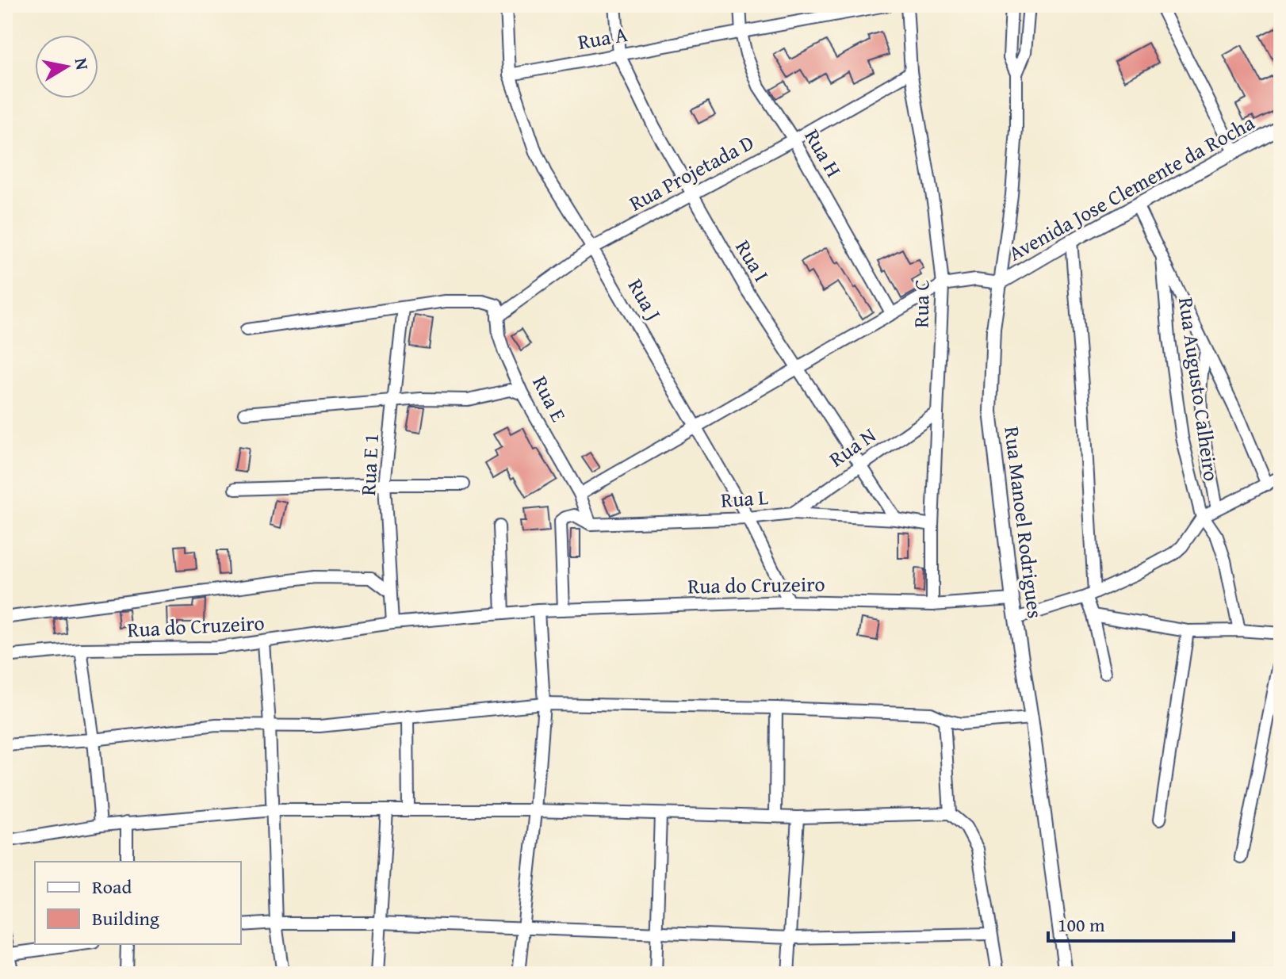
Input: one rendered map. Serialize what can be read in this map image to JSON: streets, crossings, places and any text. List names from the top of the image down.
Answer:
{
  "streets": {
    "street": [
      "Rua A",
      "Rua H",
      "Rua Projetada D",
      "Avenida Jose Clemente da Rocha",
      "Rua I",
      "Rua J",
      "Rua C",
      "Rua Augusto Calheiro",
      "Rua E",
      "Rua N",
      "Rua E 1",
      "Rua L",
      "Rua Manoel Rodrigues",
      "Rua do Cruzeiro"
    ]
  },
  "crossings": [
    ["Rua A", "Rua H"],
    ["Rua A", "Rua I"],
    ["Rua A", "Rua J"],
    ["Rua H", "Rua Projetada D"],
    ["Rua Projetada D", "Rua I"],
    ["Rua Projetada D", "Rua J"],
    ["Rua Projetada D", "Rua C"],
    ["Rua Projetada D", "Rua E"],
    ["Avenida Jose Clemente da Rocha", "Rua Manoel Rodrigues"],
    ["Rua I", "Rua N"],
    ["Rua I", "Rua L"],
    ["Rua J", "Rua L"],
    ["Rua J", "Rua do Cruzeiro"],
    ["Rua C", "Rua N"],
    ["Rua C", "Rua L"],
    ["Rua C", "Rua do Cruzeiro"],
    ["Rua N", "Rua L"],
    ["Rua E 1", "Rua do Cruzeiro"],
    ["Rua L", "Rua do Cruzeiro"],
    ["Rua Manoel Rodrigues", "Rua do Cruzeiro"]
  ],
  "legend": ["Road", "Building"],
  "scale_bar": "100 m",
  "north": "right"
}
